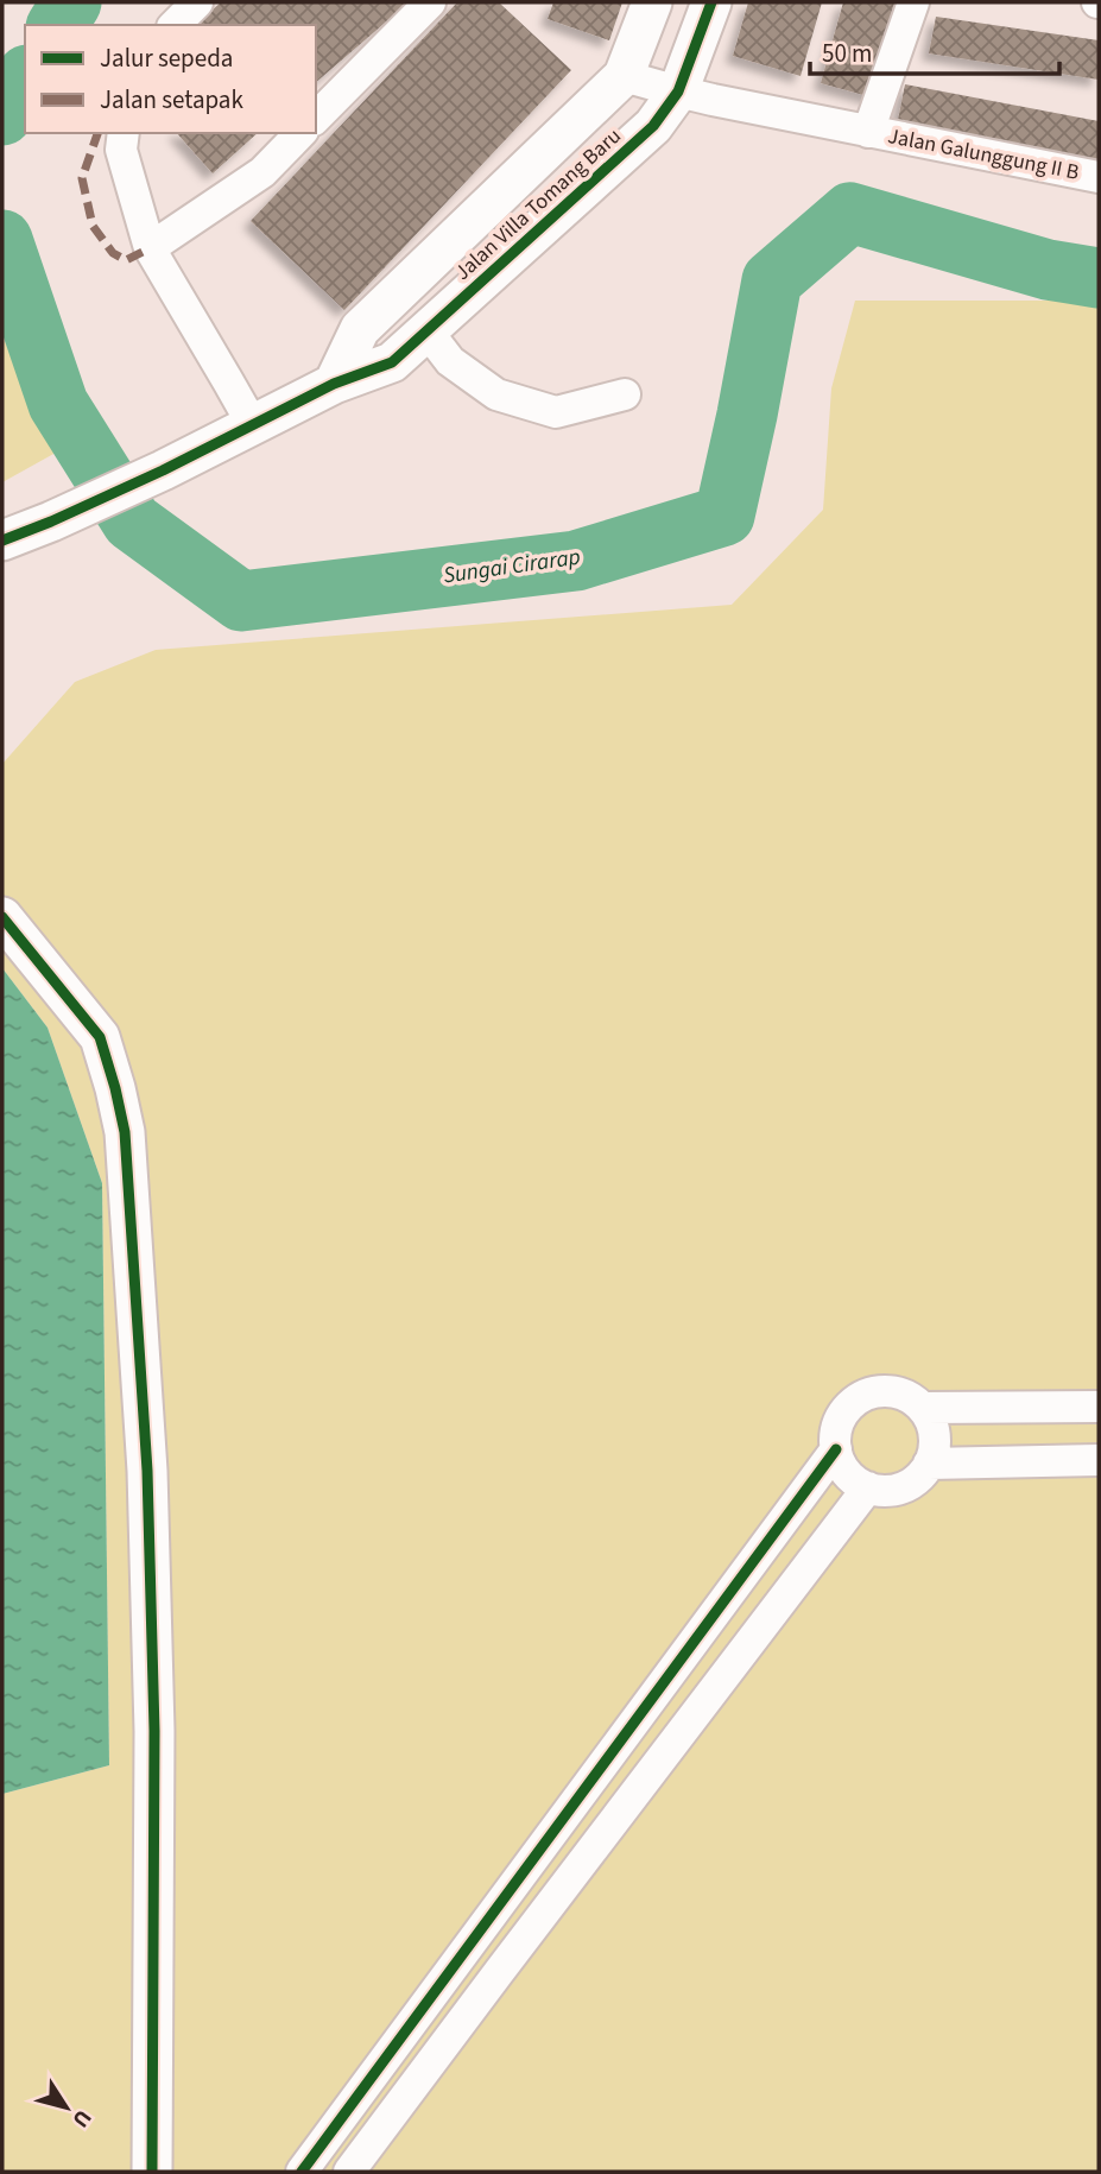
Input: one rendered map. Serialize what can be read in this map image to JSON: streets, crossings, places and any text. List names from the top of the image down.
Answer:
{
  "streets": {
    "street": ["Jalan Galunggung II B", "Jalan Villa Tomang Baru"]
  },
  "crossings": [
    ["Jalan Galunggung II B", "Jalan Villa Tomang Baru"]
  ],
  "water": ["Sungai Cirarap"],
  "legend": ["Jalur sepeda", "Jalan setapak"],
  "scale_bar": "50 m",
  "north": "bottom right"
}
